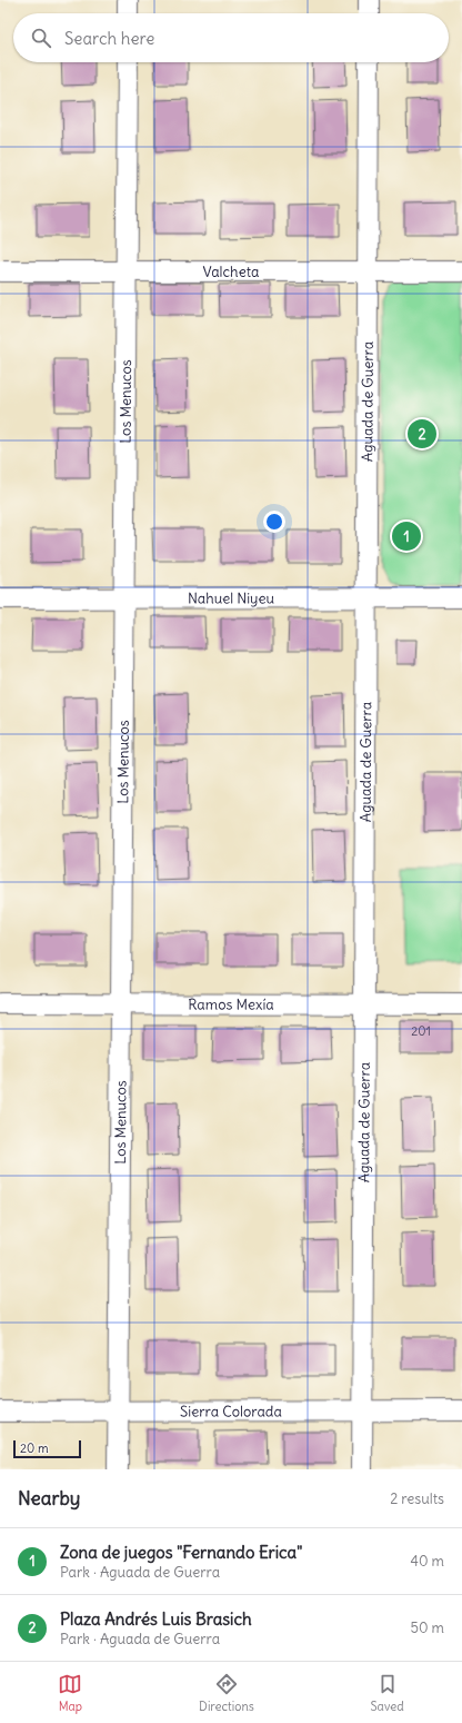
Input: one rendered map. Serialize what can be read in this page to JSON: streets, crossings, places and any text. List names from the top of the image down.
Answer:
{
  "streets": {
    "street": [
      "Valcheta",
      "Los Menucos",
      "Aguada de Guerra",
      "Nahuel Niyeu",
      "Ramos Mexía",
      "Sierra Colorada"
    ]
  },
  "crossings": [
    ["Valcheta", "Los Menucos"],
    ["Valcheta", "Aguada de Guerra"],
    ["Los Menucos", "Nahuel Niyeu"],
    ["Los Menucos", "Ramos Mexía"],
    ["Los Menucos", "Sierra Colorada"],
    ["Aguada de Guerra", "Nahuel Niyeu"],
    ["Aguada de Guerra", "Ramos Mexía"],
    ["Aguada de Guerra", "Sierra Colorada"]
  ],
  "house_numbers": ["201"],
  "scale_bar": "20 m",
  "page": {
    "search": "Search here",
    "pins": ["2", "1"],
    "scale": "20 m",
    "heading": ["Nearby", "2 results"],
    "list": [
      {
        "mark": "1",
        "name": "Zona de juegos \"Fernando Erica\"",
        "note": "Park · Aguada de Guerra",
        "value": "40 m"
      },
      {
        "mark": "2",
        "name": "Plaza Andrés Luis Brasich",
        "note": "Park · Aguada de Guerra",
        "value": "50 m"
      }
    ],
    "nav": ["Map", "Directions", "Saved"]
  }
}
